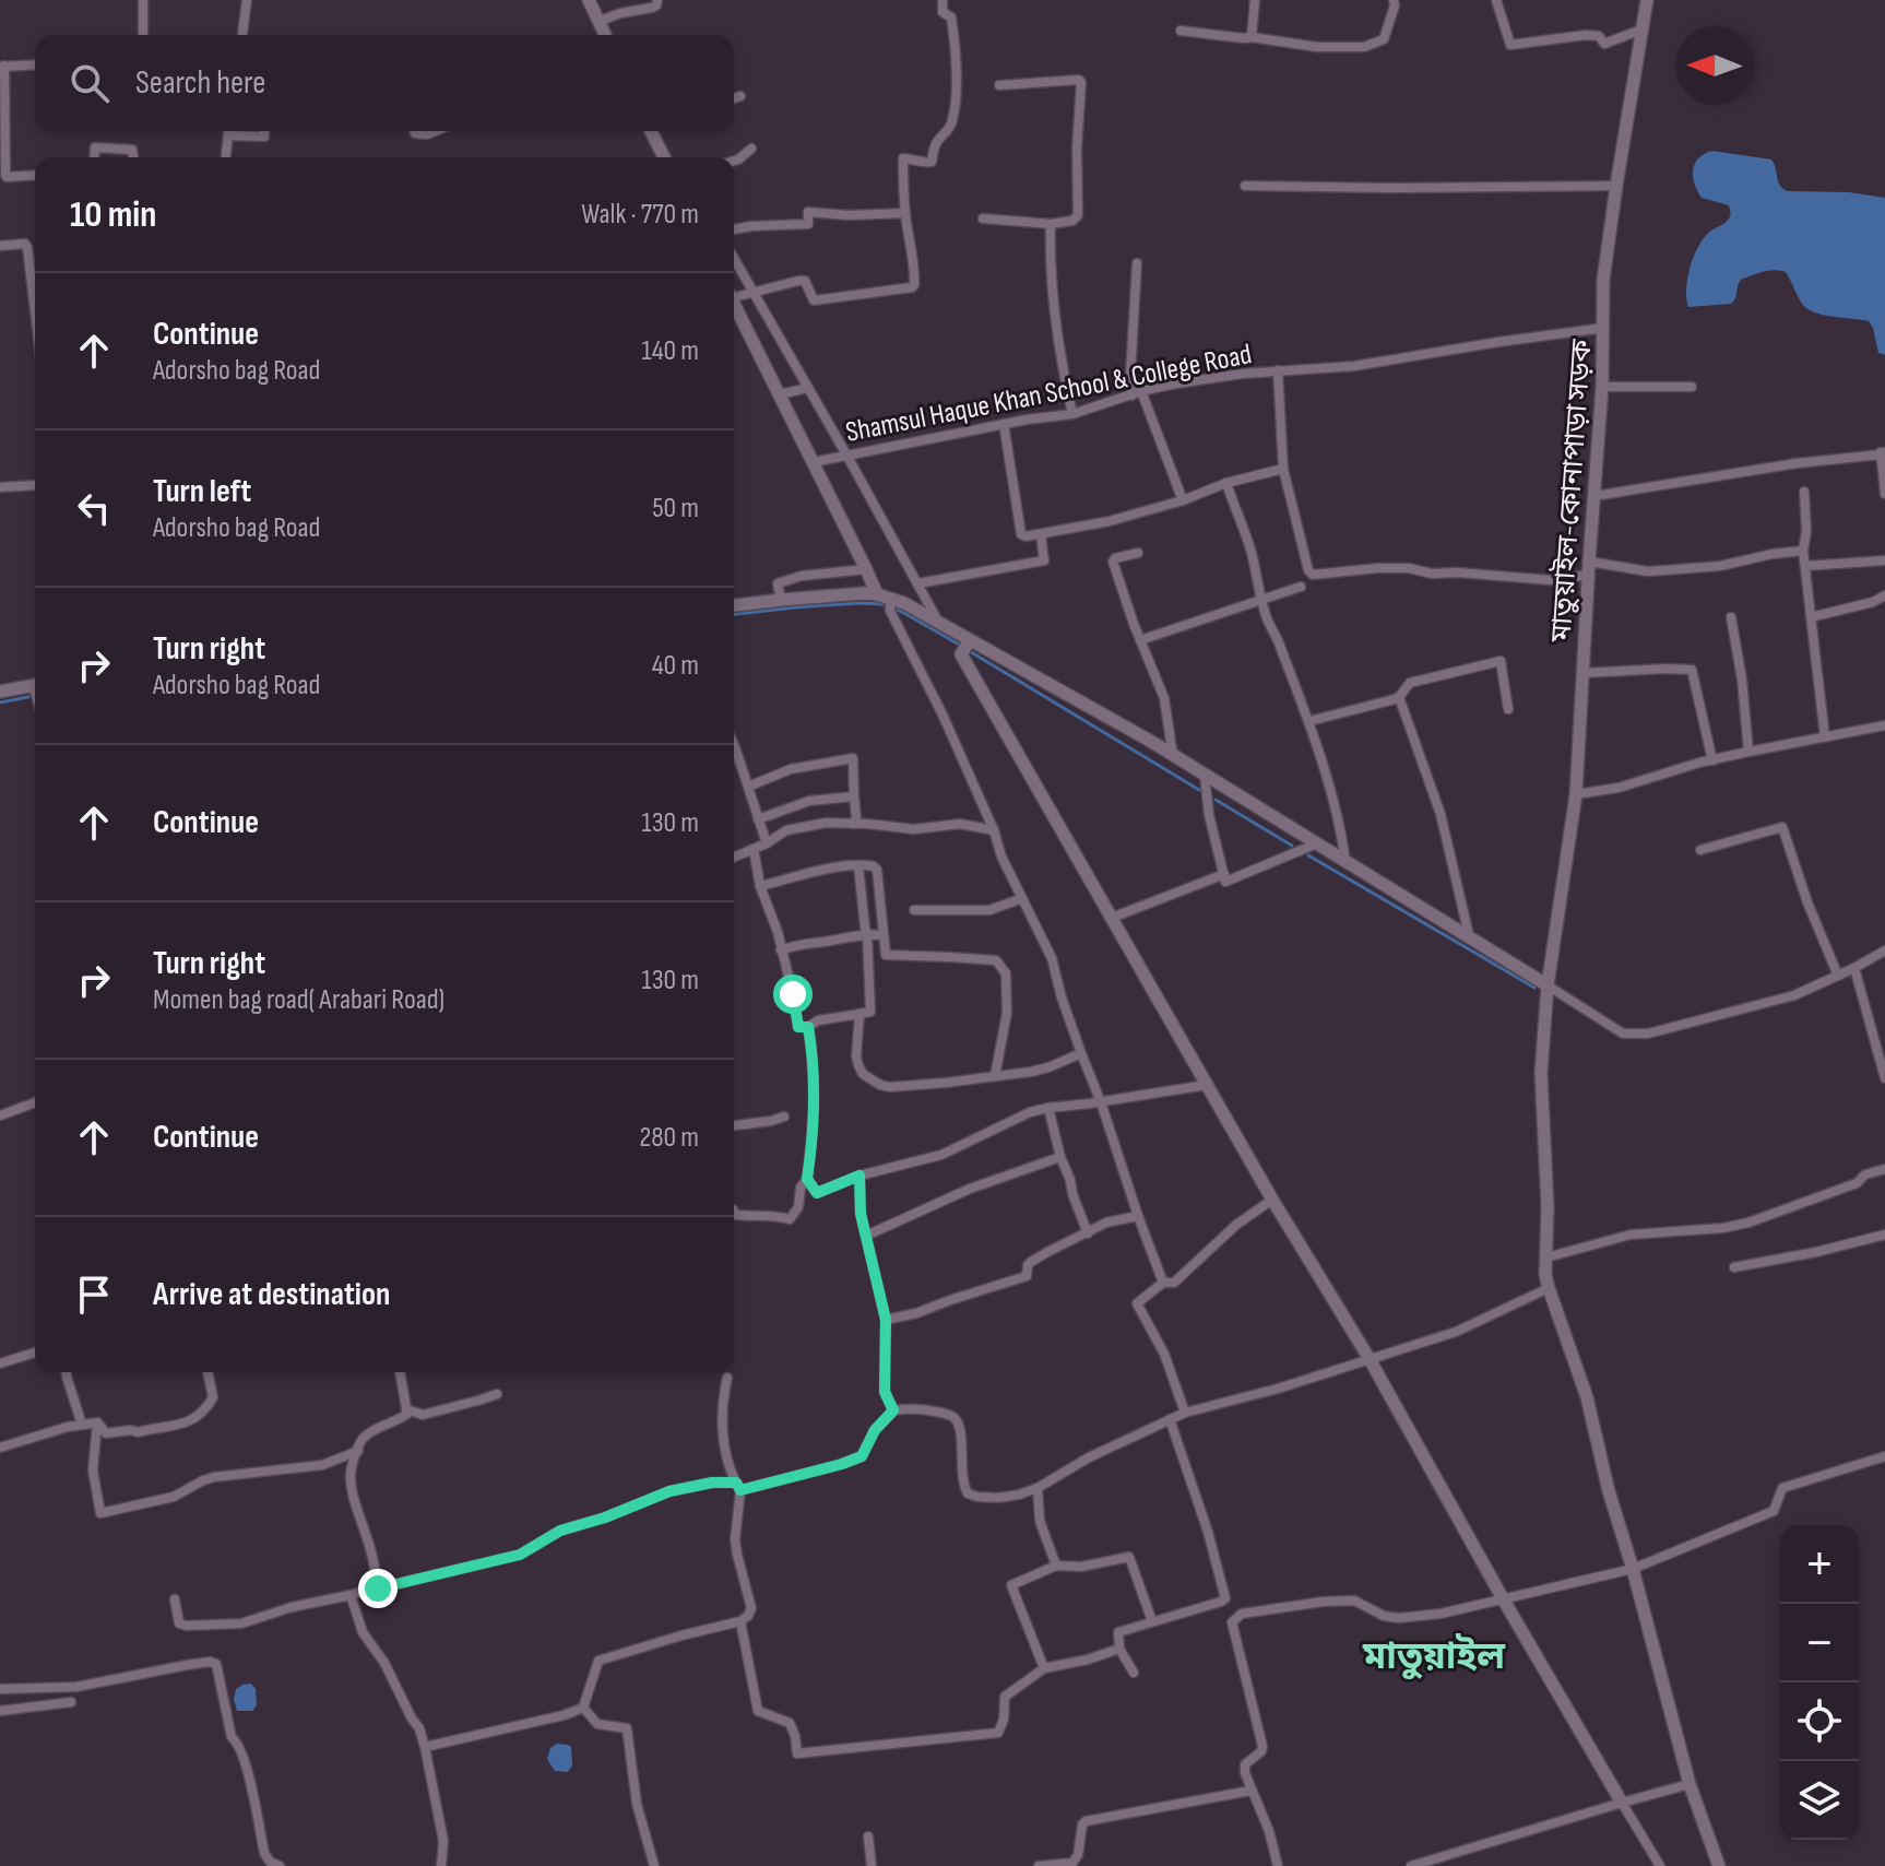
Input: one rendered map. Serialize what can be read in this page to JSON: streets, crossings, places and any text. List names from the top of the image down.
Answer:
{
  "streets": {
    "street": ["Shamsul Haque Khan School & College Road", "মাতুয়াইল-কোনাপাড়া সড়ক"]
  },
  "crossings": [
    ["Shamsul Haque Khan School & College Road", "মাতুয়াইল-কোনাপাড়া সড়ক"]
  ],
  "districts": ["মাতুয়াইল"],
  "north": "left",
  "page": {
    "search": "Search here",
    "heading": ["10 min", "Walk · 770 m"],
    "list": [
      ["Continue", "Adorsho bag Road", "140 m"],
      ["Turn left", "Adorsho bag Road", "50 m"],
      ["Turn right", "Adorsho bag Road", "40 m"],
      ["Continue", "130 m"],
      ["Turn right", "Momen bag road( Arabari Road)", "130 m"],
      ["Continue", "280 m"],
      "Arrive at destination"
    ],
    "map_buttons": ["+", "−"]
  }
}
